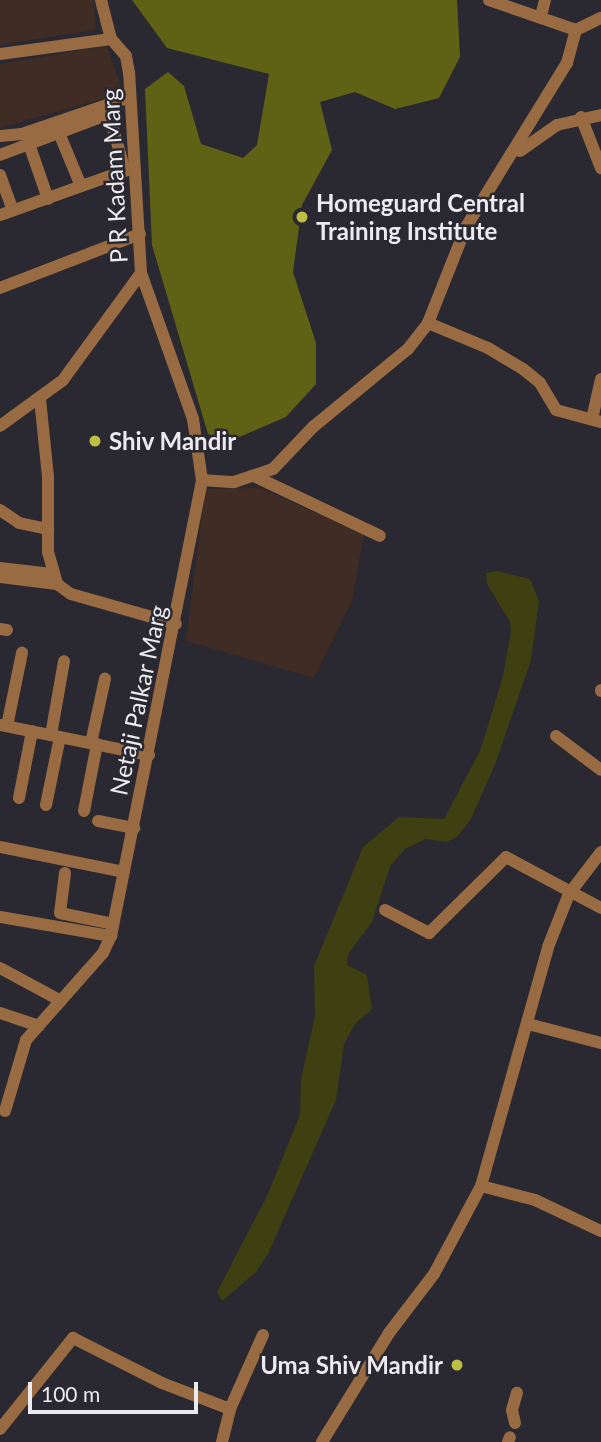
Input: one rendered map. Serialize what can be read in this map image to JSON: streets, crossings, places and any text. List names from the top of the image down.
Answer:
{
  "streets": {
    "street": ["P R Kadam Marg", "Netaji Palkar Marg"]
  },
  "crossings": [
    ["P R Kadam Marg", "Netaji Palkar Marg"]
  ],
  "places": ["Homeguard Central Training Institute", "Shiv Mandir", "Uma Shiv Mandir"],
  "scale_bar": "100 m"
}
